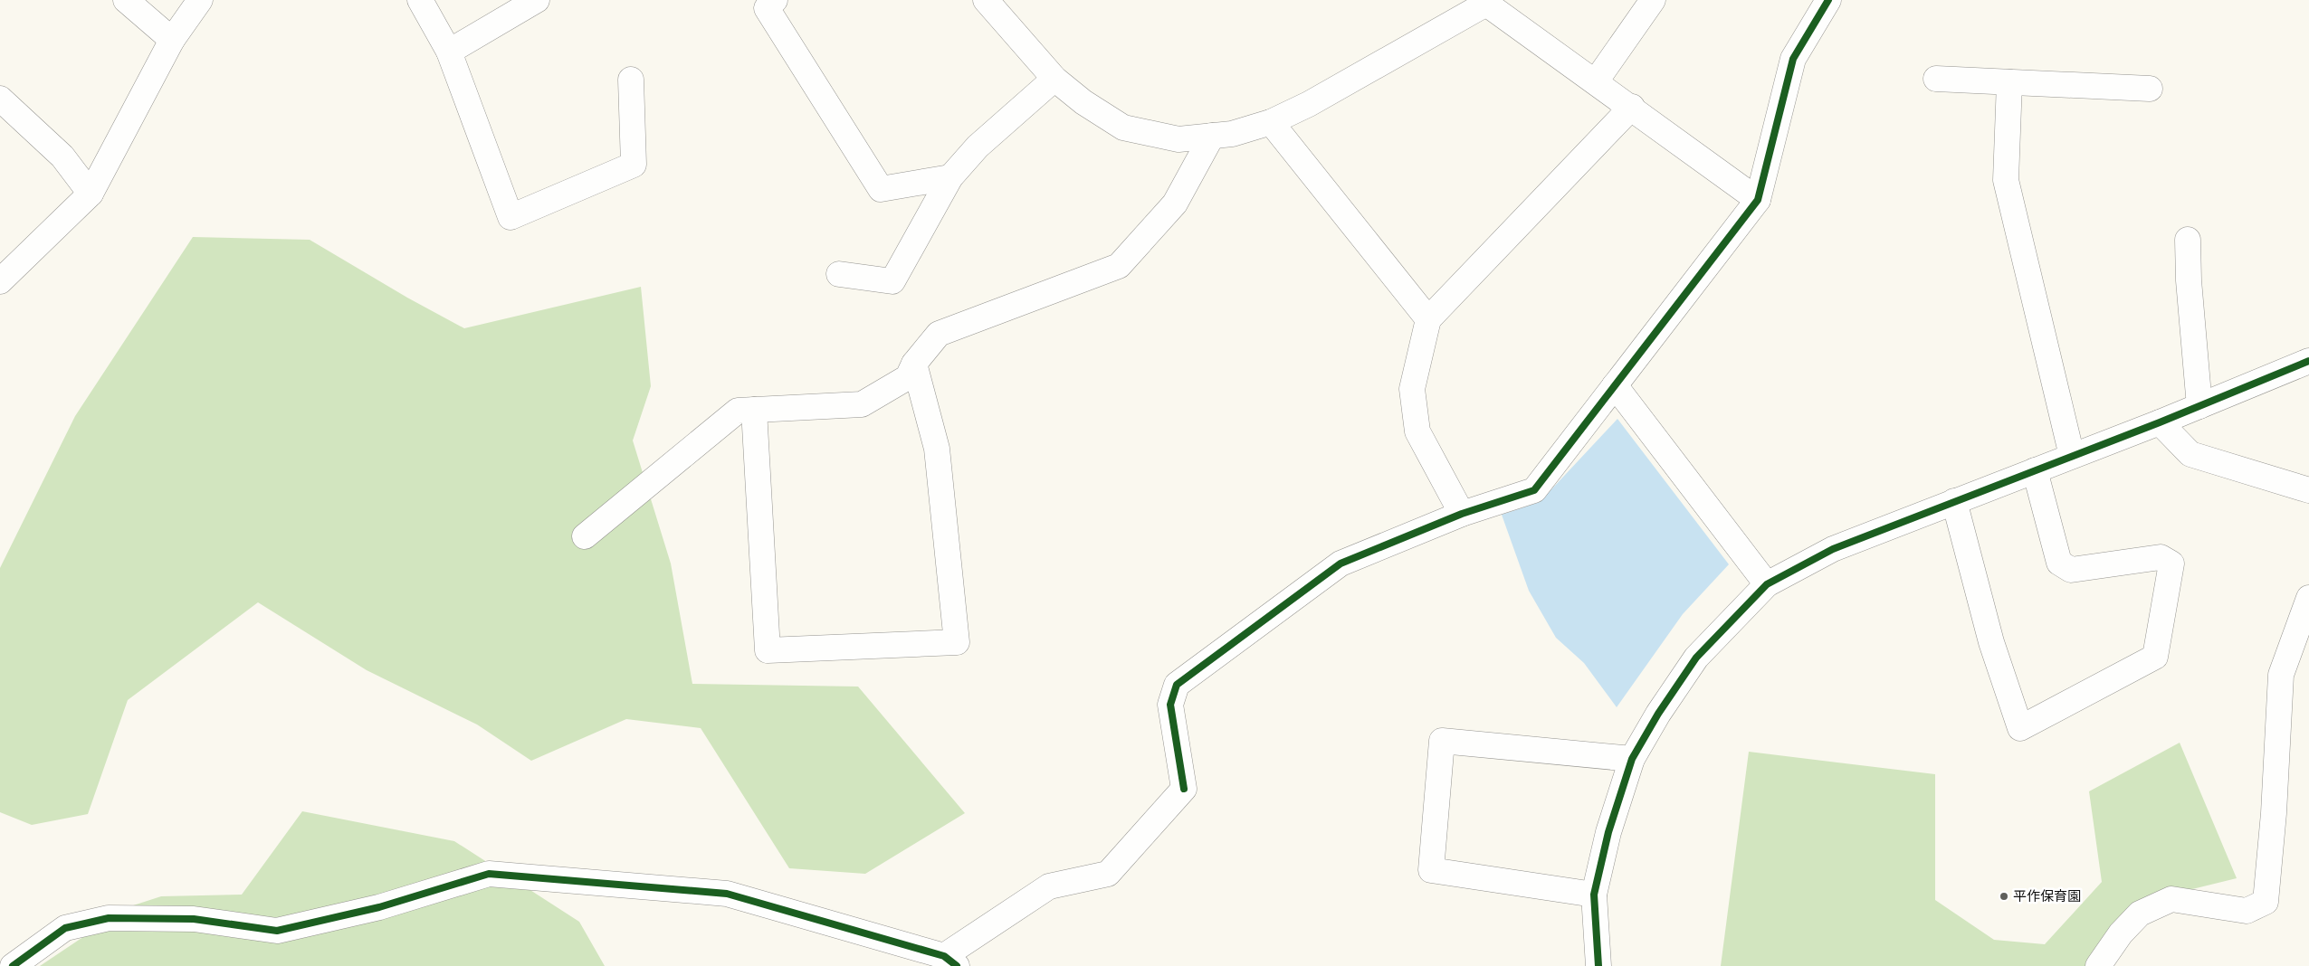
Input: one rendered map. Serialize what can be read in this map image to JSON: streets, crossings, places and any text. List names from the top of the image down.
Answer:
{
  "places": ["平作保育園"]
}
